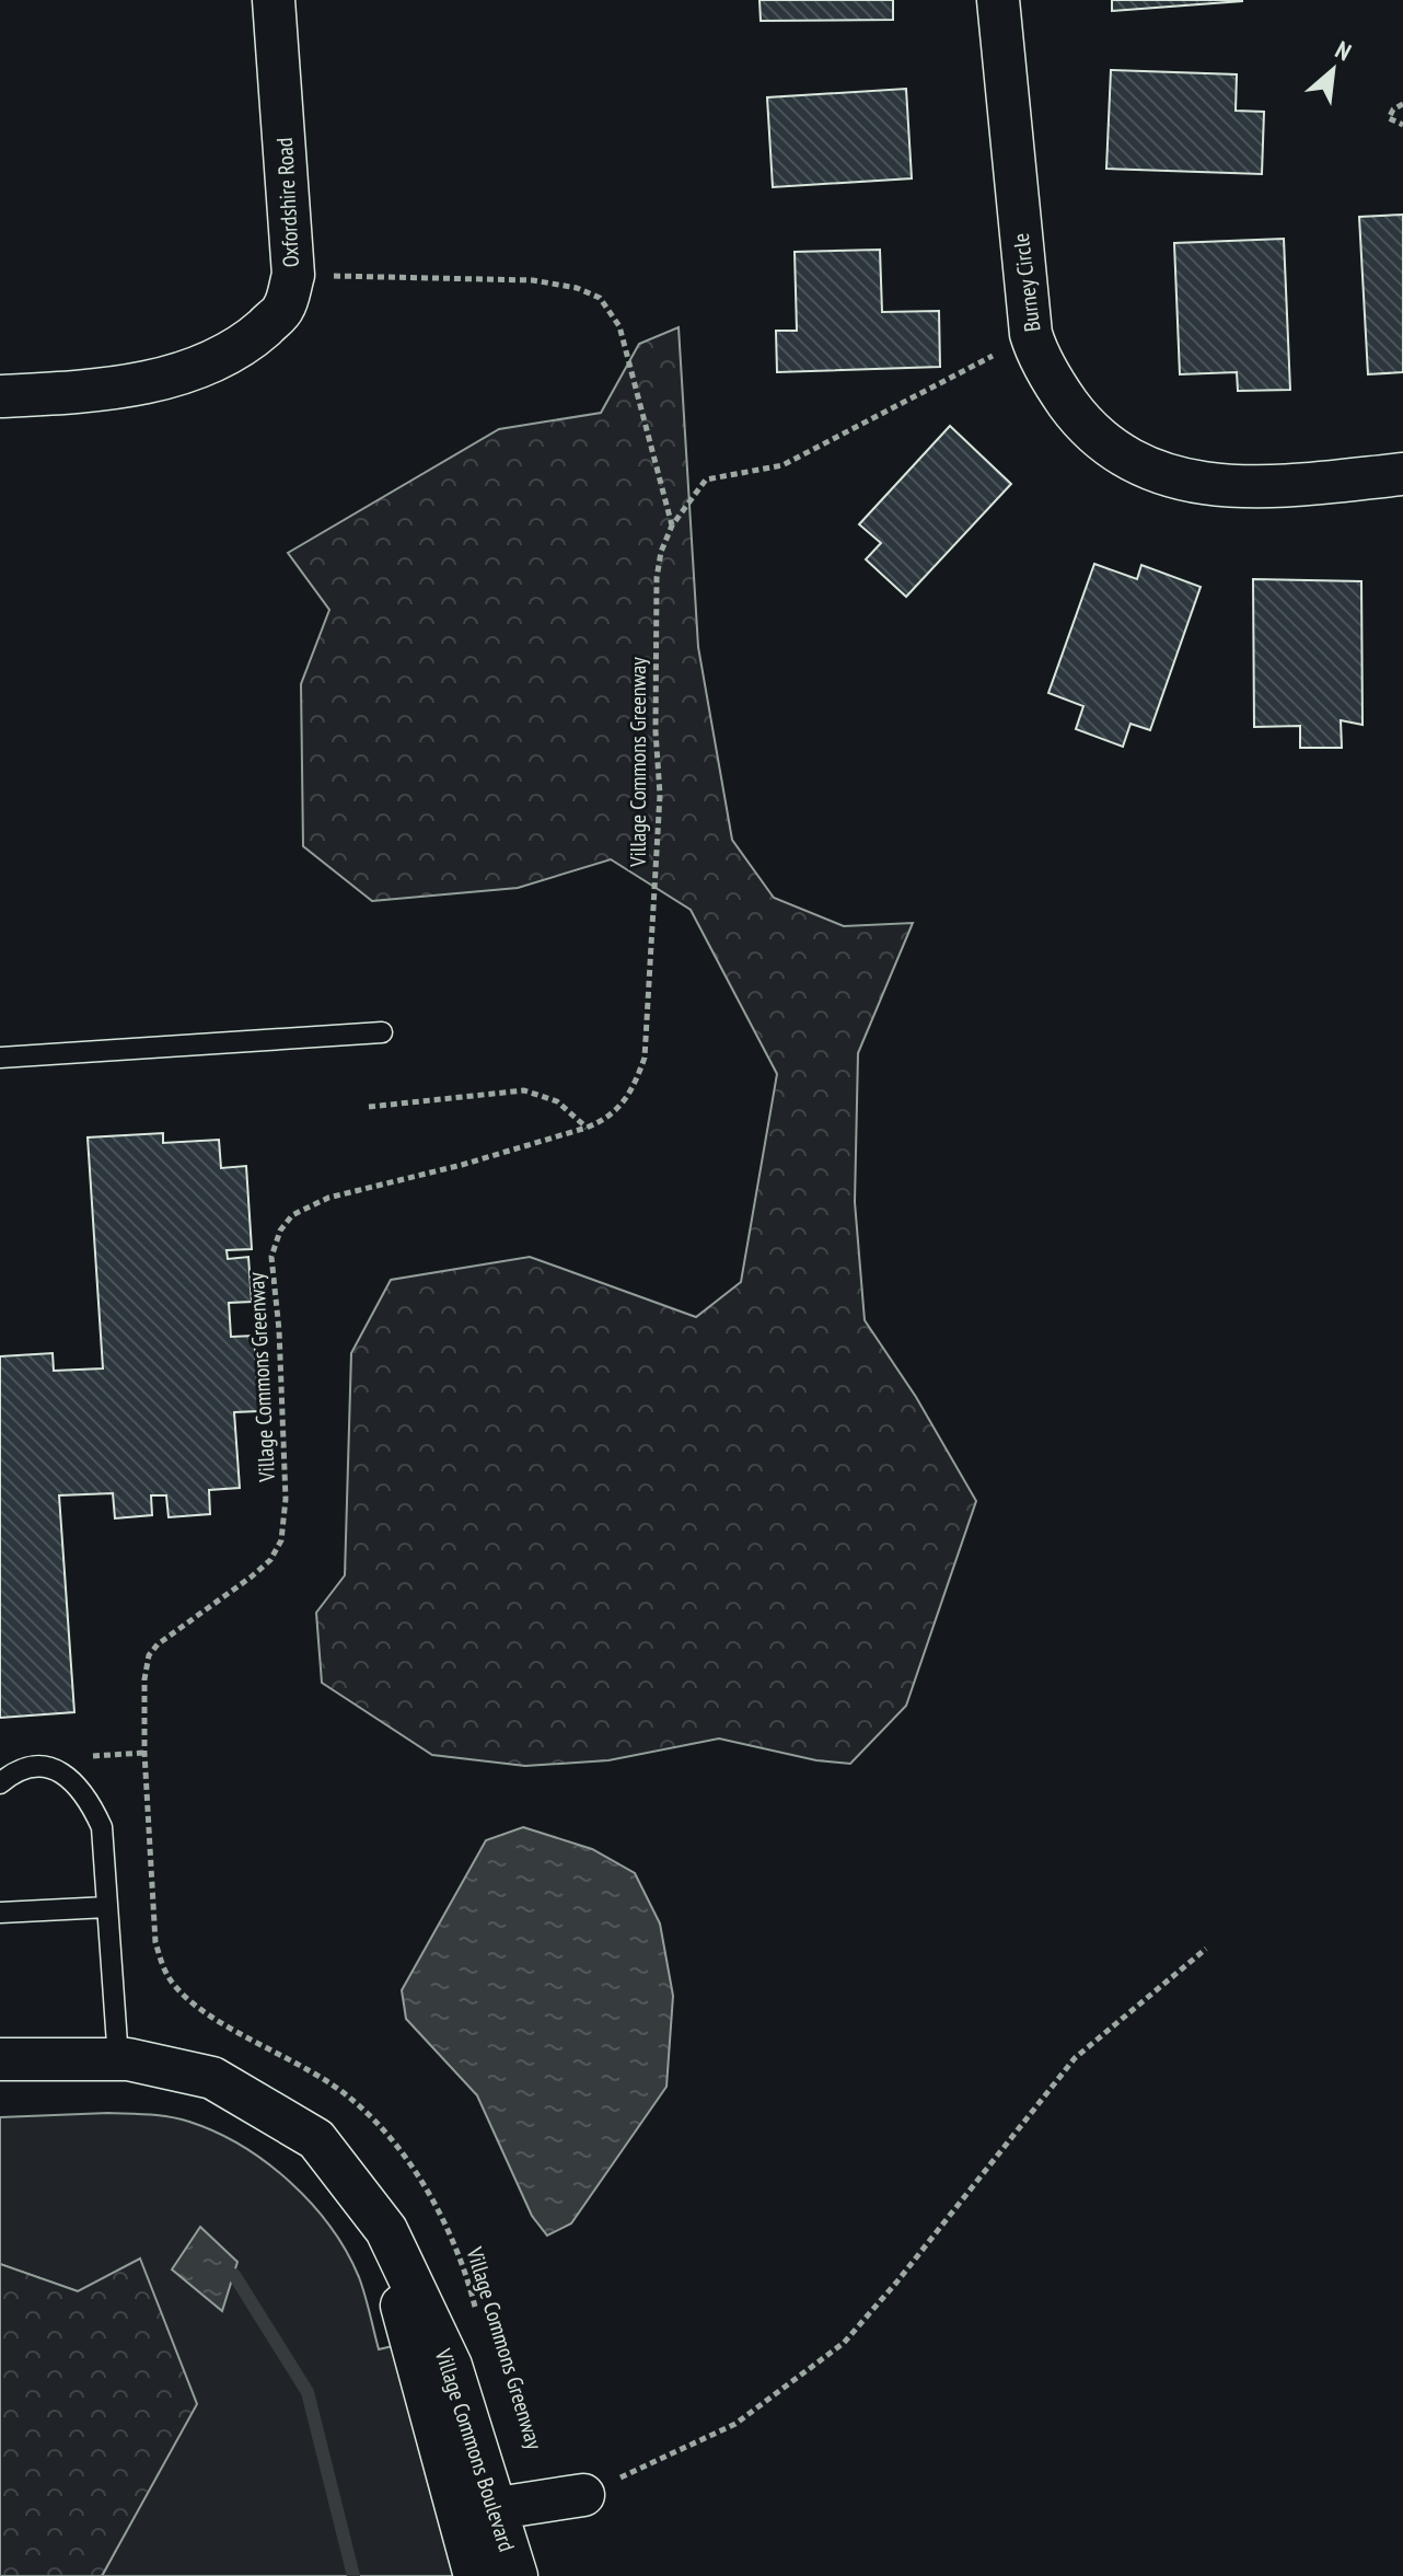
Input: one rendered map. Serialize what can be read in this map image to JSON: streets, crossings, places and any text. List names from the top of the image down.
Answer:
{
  "streets": {
    "street": ["Oxfordshire Road", "Burney Circle", "Village Commons Boulevard"],
    "path": ["Village Commons Greenway"]
  },
  "crossings": [
    ["Burney Circle", "Village Commons Greenway"]
  ],
  "north": "top right"
}
